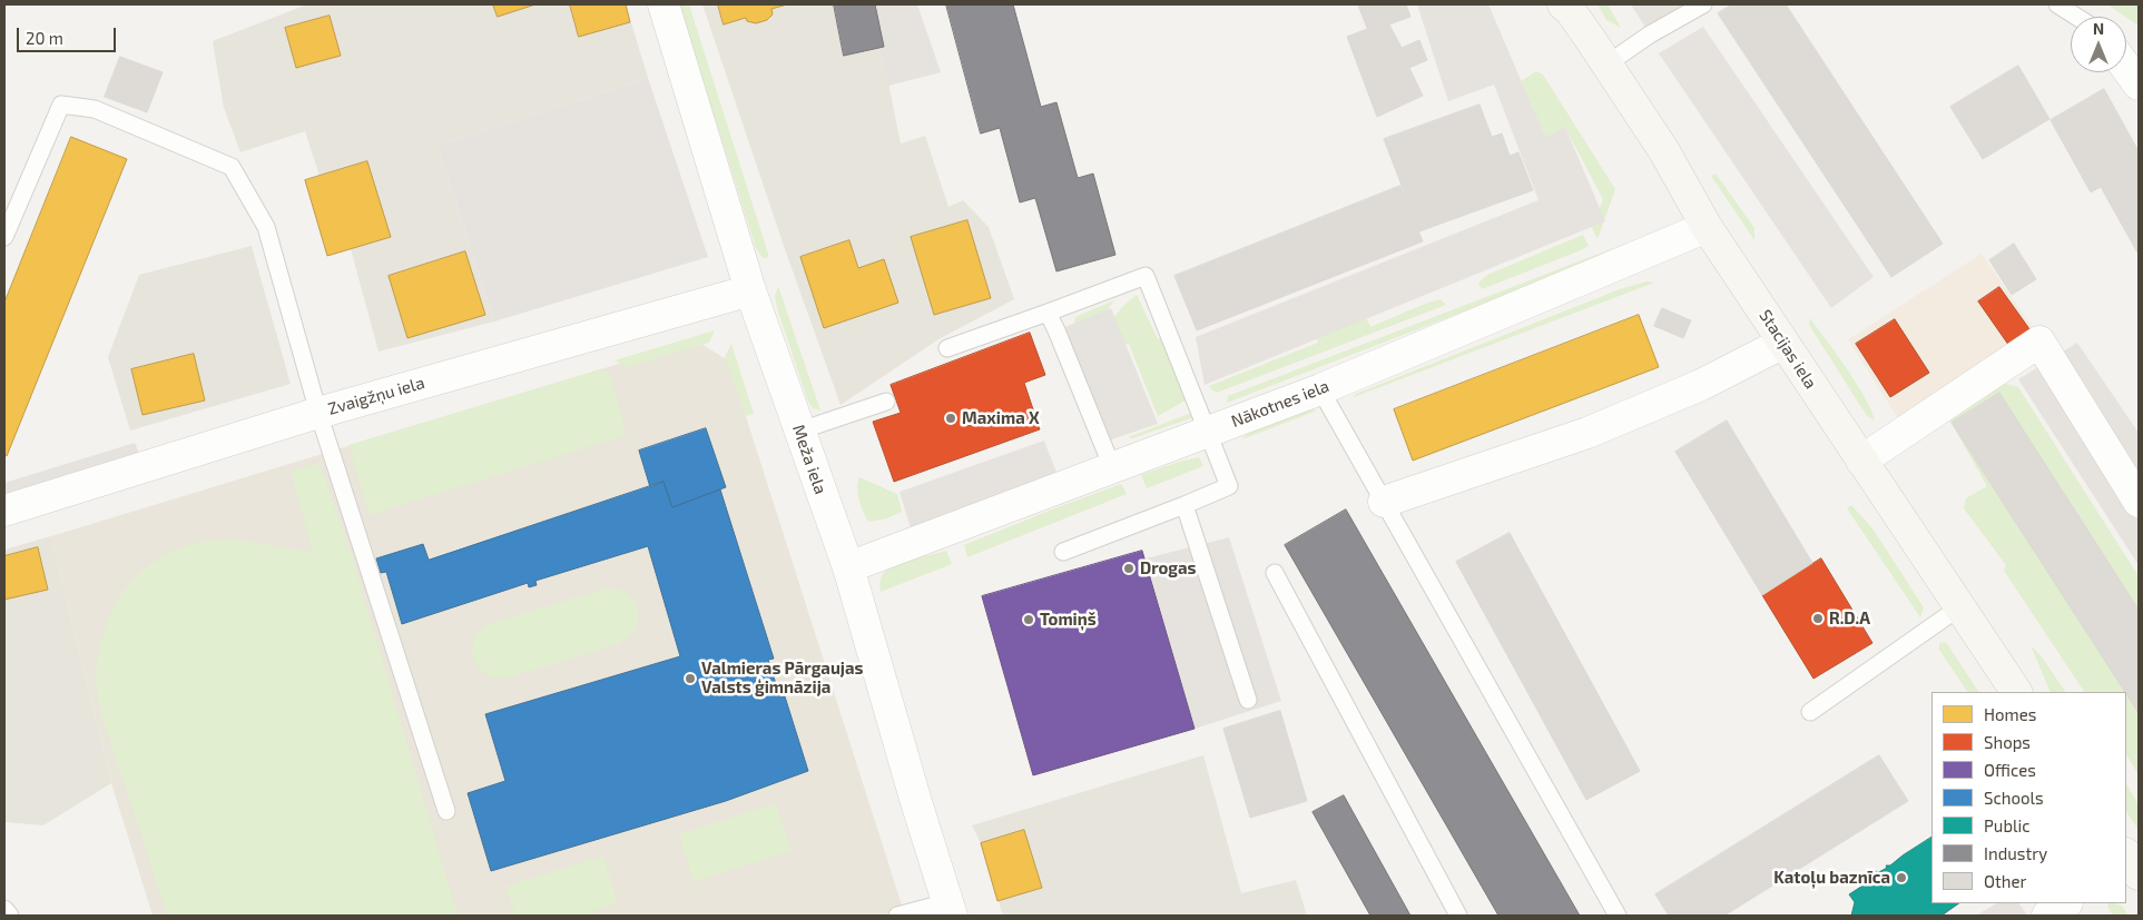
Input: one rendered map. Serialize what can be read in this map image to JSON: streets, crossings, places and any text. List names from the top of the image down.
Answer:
{
  "streets": {
    "main road": ["Stacijas iela"],
    "street": ["Zvaigžņu iela", "Nākotnes iela", "Meža iela"]
  },
  "crossings": [
    ["Stacijas iela", "Nākotnes iela"],
    ["Zvaigžņu iela", "Meža iela"],
    ["Nākotnes iela", "Meža iela"]
  ],
  "places": [
    "Maxima X",
    "Drogas",
    "R.D.A",
    "Tomiņš",
    "Valmieras Pārgaujas Valsts ģimnāzija",
    "Katoļu baznīca"
  ],
  "legend": [
    "Homes",
    "Shops",
    "Offices",
    "Schools",
    "Public",
    "Industry",
    "Other"
  ],
  "scale_bar": "20 m",
  "north": "top"
}
